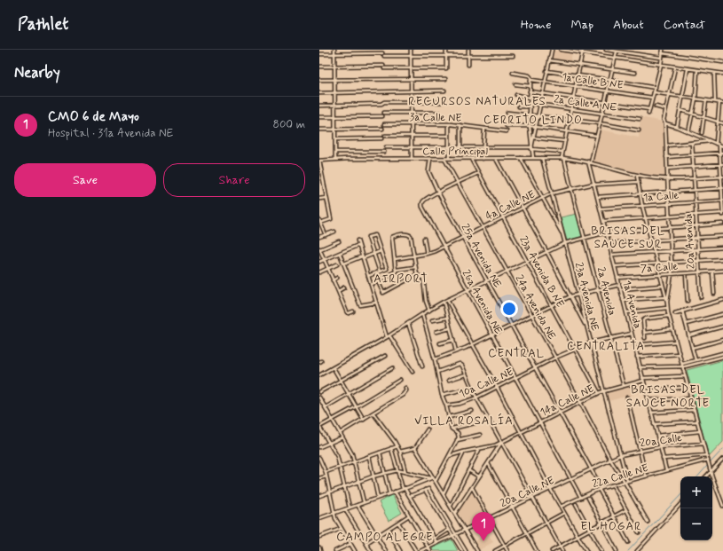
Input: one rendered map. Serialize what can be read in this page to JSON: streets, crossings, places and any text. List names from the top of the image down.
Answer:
{
  "streets": {
    "street": [
      "1a Calle B NE",
      "2a Calle A NE",
      "3a Calle NE",
      "Calle Principal",
      "1a Calle",
      "4a Calle NE",
      "20a Avenida",
      "25a Avenida NE",
      "7a Calle",
      "23a Avenida B NE",
      "2a Avenida",
      "23a Avenida NE",
      "26a Avenida NE",
      "1a Avenida",
      "24a Avenida NE",
      "10a Calle NE",
      "14a Calle NE",
      "20a Calle",
      "22a Calle NE",
      "20a Calle NE"
    ]
  },
  "crossings": [
    ["Calle Principal", "20a Avenida"],
    ["Calle Principal", "25a Avenida NE"],
    ["Calle Principal", "23a Avenida B NE"],
    ["Calle Principal", "2a Avenida"],
    ["Calle Principal", "23a Avenida NE"],
    ["Calle Principal", "1a Avenida"],
    ["Calle Principal", "24a Avenida NE"],
    ["1a Calle", "20a Avenida"],
    ["1a Calle", "1a Avenida"],
    ["4a Calle NE", "25a Avenida NE"],
    ["4a Calle NE", "23a Avenida B NE"],
    ["4a Calle NE", "2a Avenida"],
    ["4a Calle NE", "23a Avenida NE"],
    ["4a Calle NE", "26a Avenida NE"],
    ["4a Calle NE", "1a Avenida"],
    ["4a Calle NE", "24a Avenida NE"],
    ["20a Avenida", "7a Calle"],
    ["25a Avenida NE", "26a Avenida NE"],
    ["25a Avenida NE", "10a Calle NE"],
    ["25a Avenida NE", "14a Calle NE"],
    ["25a Avenida NE", "22a Calle NE"],
    ["25a Avenida NE", "20a Calle NE"],
    ["7a Calle", "1a Avenida"],
    ["23a Avenida B NE", "10a Calle NE"],
    ["23a Avenida B NE", "14a Calle NE"],
    ["2a Avenida", "10a Calle NE"],
    ["2a Avenida", "14a Calle NE"],
    ["23a Avenida NE", "24a Avenida NE"],
    ["23a Avenida NE", "10a Calle NE"],
    ["23a Avenida NE", "14a Calle NE"],
    ["23a Avenida NE", "20a Calle"],
    ["23a Avenida NE", "22a Calle NE"],
    ["23a Avenida NE", "20a Calle NE"],
    ["26a Avenida NE", "10a Calle NE"],
    ["26a Avenida NE", "14a Calle NE"],
    ["26a Avenida NE", "22a Calle NE"],
    ["26a Avenida NE", "20a Calle NE"],
    ["1a Avenida", "10a Calle NE"],
    ["1a Avenida", "14a Calle NE"],
    ["1a Avenida", "20a Calle"],
    ["1a Avenida", "22a Calle NE"],
    ["24a Avenida NE", "10a Calle NE"],
    ["24a Avenida NE", "14a Calle NE"],
    ["24a Avenida NE", "22a Calle NE"],
    ["24a Avenida NE", "20a Calle NE"],
    ["20a Calle", "20a Calle NE"]
  ],
  "districts": [
    "RECURSOS NATURALES",
    "CERRITO LINDO",
    "BRISAS DEL SAUCE SUR",
    "AIRPORT",
    "CENTRALITA",
    "CENTRAL",
    "BRISAS DEL SAUCE NORTE",
    "VILLA ROSALÍA",
    "EL HOGAR",
    "CAMPO ALEGRE"
  ],
  "page": {
    "header": "Pathlet",
    "nav": [
      "Home",
      "Map",
      "About",
      "Contact"
    ],
    "heading": "Nearby",
    "list": [
      {
        "mark": "1",
        "name": "CMO 6 de Mayo",
        "note": "Hospital · 31a Avenida NE",
        "value": "800 m"
      }
    ],
    "buttons": ["Save", "Share"],
    "map_buttons": ["+", "−"],
    "pins": "1"
  }
}
